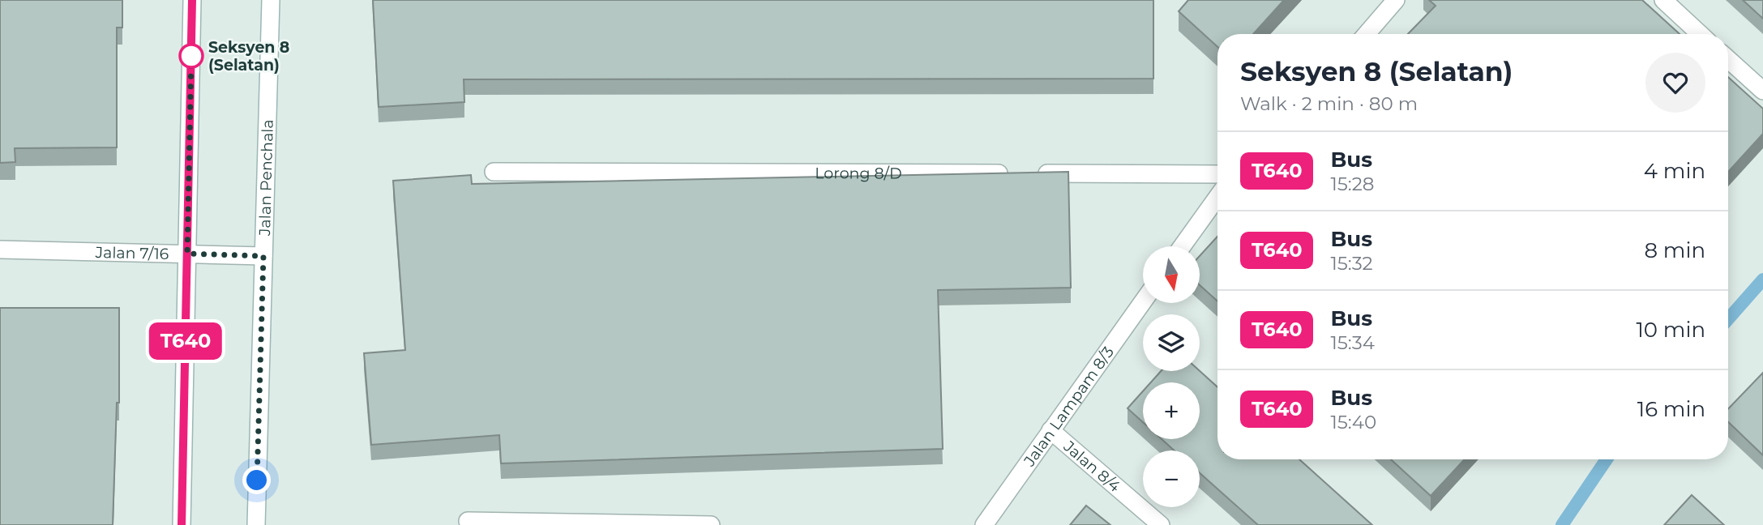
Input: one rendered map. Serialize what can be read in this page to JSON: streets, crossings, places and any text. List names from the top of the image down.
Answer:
{
  "streets": {
    "street": [
      "Lorong 8/D",
      "Jalan Penchala",
      "Jalan 7/16",
      "Jalan Lampam 8/3",
      "Jalan 8/4"
    ]
  },
  "crossings": [
    ["Jalan Penchala", "Jalan 7/16"],
    ["Jalan Lampam 8/3", "Jalan 8/4"]
  ],
  "places": ["Seksyen 8 (Selatan)"],
  "lines": ["bus line T640"],
  "north": "bottom",
  "page": {
    "on_map": "T640",
    "heading": ["Seksyen 8 (Selatan)", "Walk · 2 min · 80 m"],
    "list": [
      {
        "mark": "T640",
        "name": "Bus",
        "note": "15:28",
        "value": "4 min"
      },
      {
        "mark": "T640",
        "name": "Bus",
        "note": "15:32",
        "value": "8 min"
      },
      {
        "mark": "T640",
        "name": "Bus",
        "note": "15:34",
        "value": "10 min"
      },
      {
        "mark": "T640",
        "name": "Bus",
        "note": "15:40",
        "value": "16 min"
      }
    ],
    "map_buttons": ["+", "−"]
  }
}
